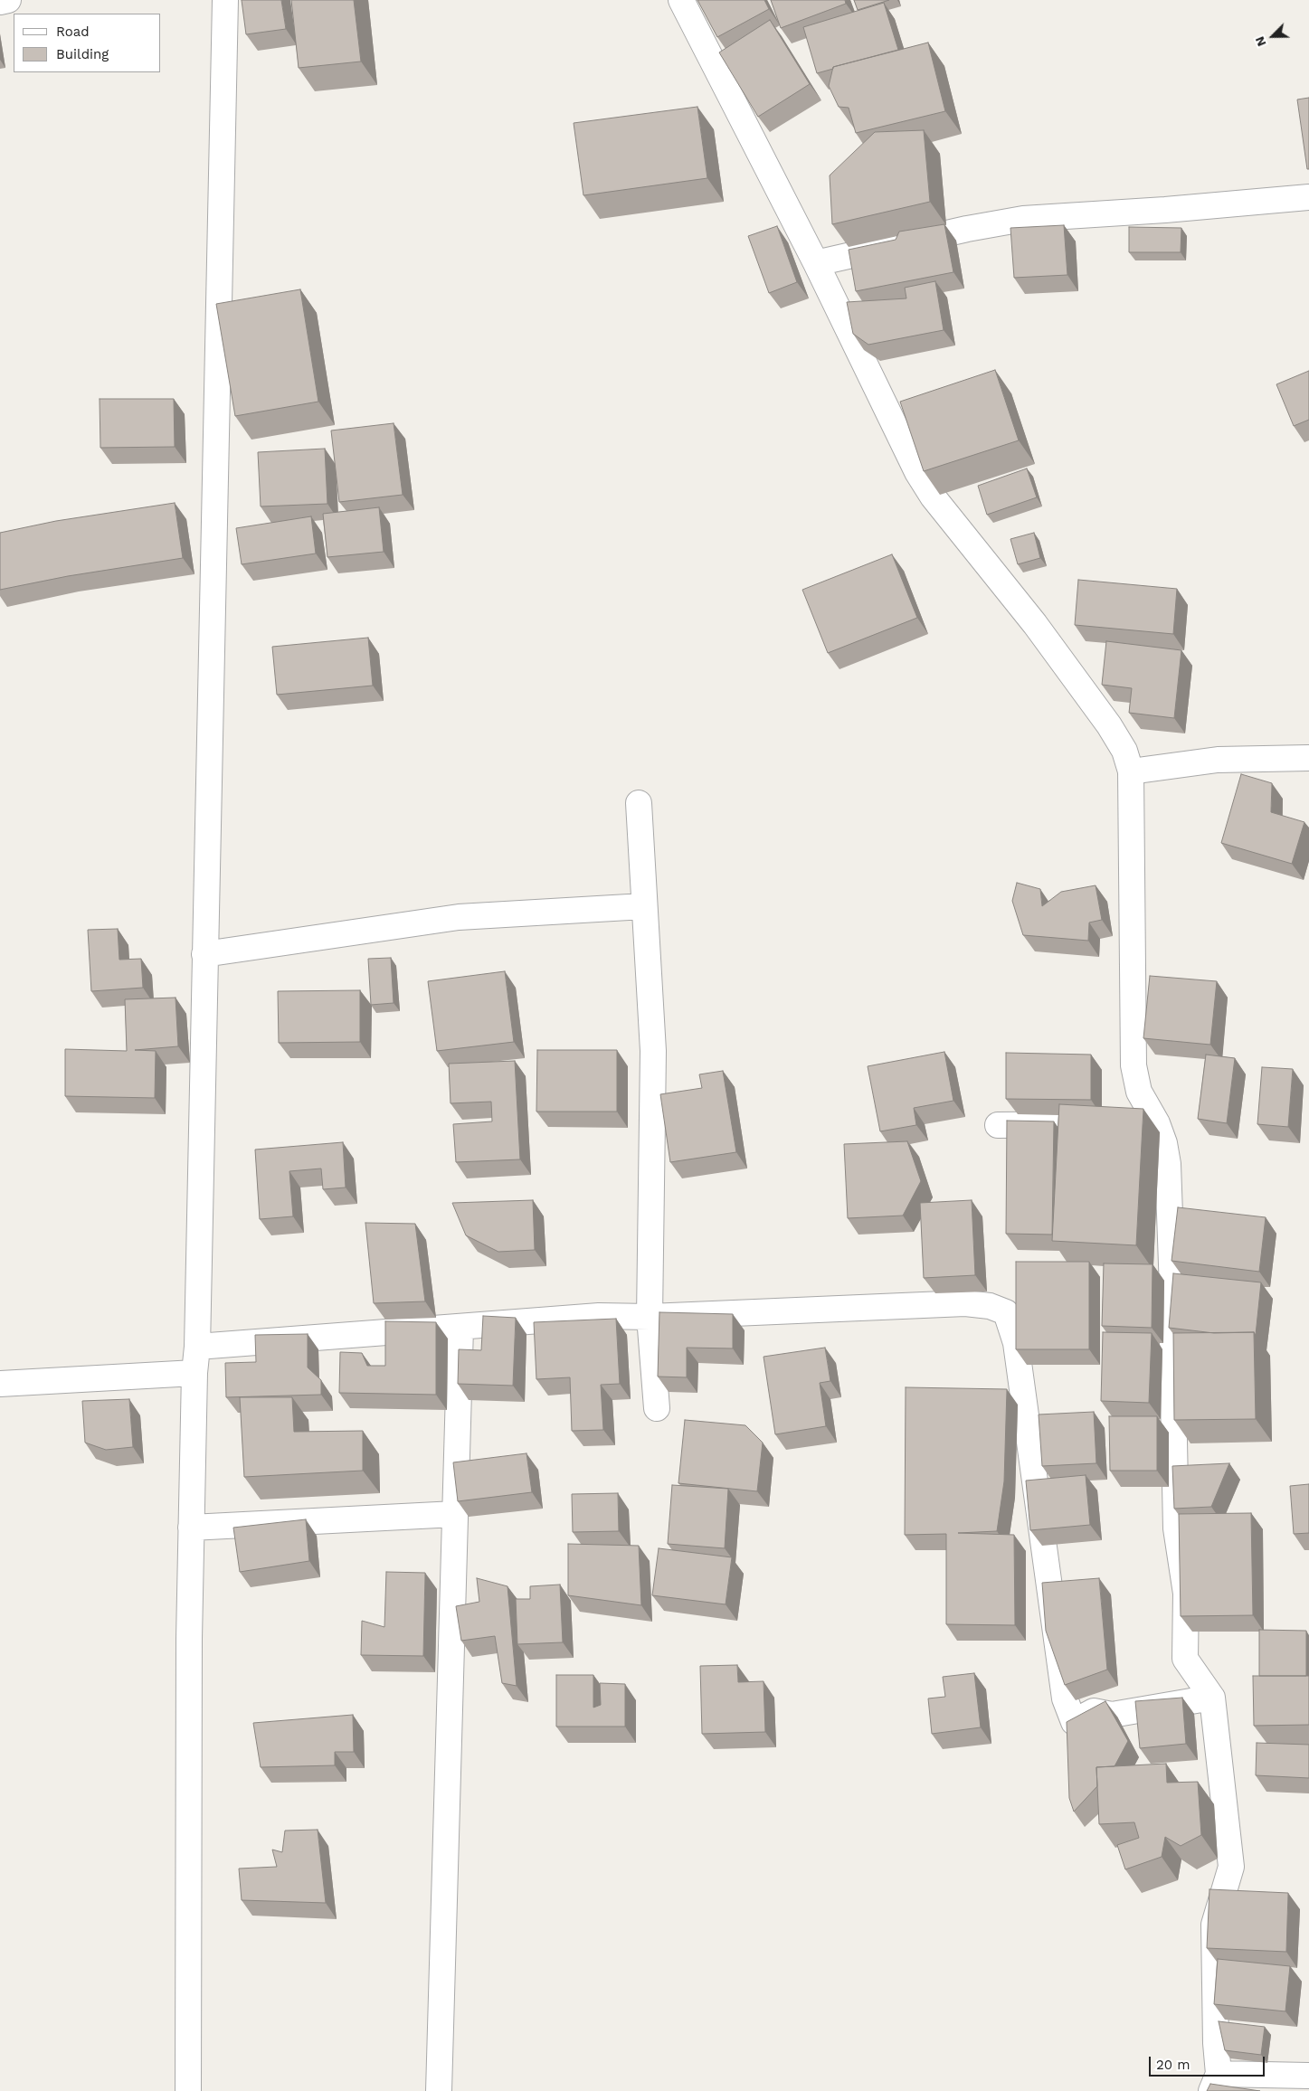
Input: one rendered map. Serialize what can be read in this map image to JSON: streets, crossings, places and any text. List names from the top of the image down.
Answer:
{
  "legend": ["Road", "Building"],
  "scale_bar": "20 m",
  "north": "bottom left"
}
